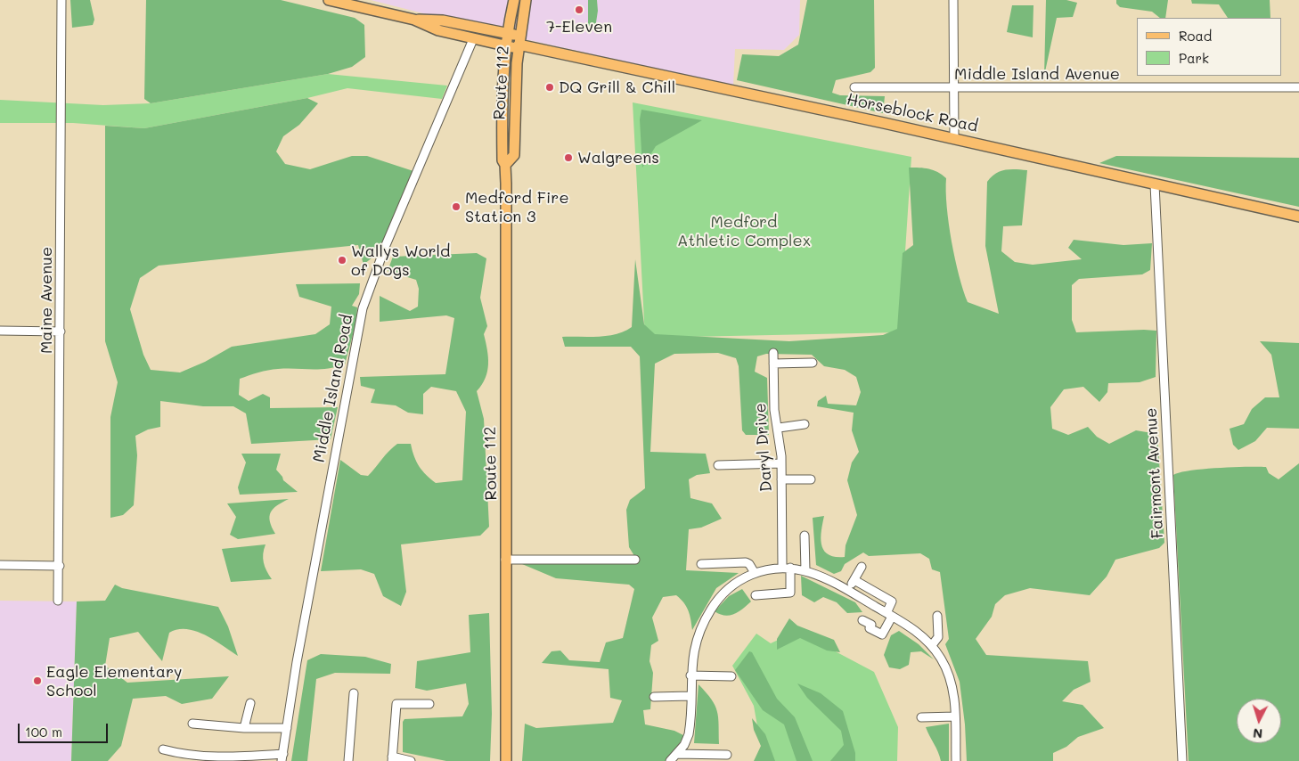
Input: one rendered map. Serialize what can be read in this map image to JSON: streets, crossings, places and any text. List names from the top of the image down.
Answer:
{
  "streets": {
    "main road": ["Route 112", "Horseblock Road"],
    "street": [
      "Middle Island Avenue",
      "Maine Avenue",
      "Middle Island Road",
      "Daryl Drive",
      "Fairmont Avenue"
    ]
  },
  "crossings": [
    ["Route 112", "Horseblock Road"],
    ["Horseblock Road", "Middle Island Road"],
    ["Horseblock Road", "Fairmont Avenue"]
  ],
  "parks": ["Medford Athletic Complex"],
  "places": [
    "7-Eleven",
    "DQ Grill & Chill",
    "Walgreens",
    "Medford Fire Station 3",
    "Wallys World of Dogs",
    "Eagle Elementary School"
  ],
  "legend": ["Road", "Park"],
  "scale_bar": "100 m",
  "north": "bottom"
}
